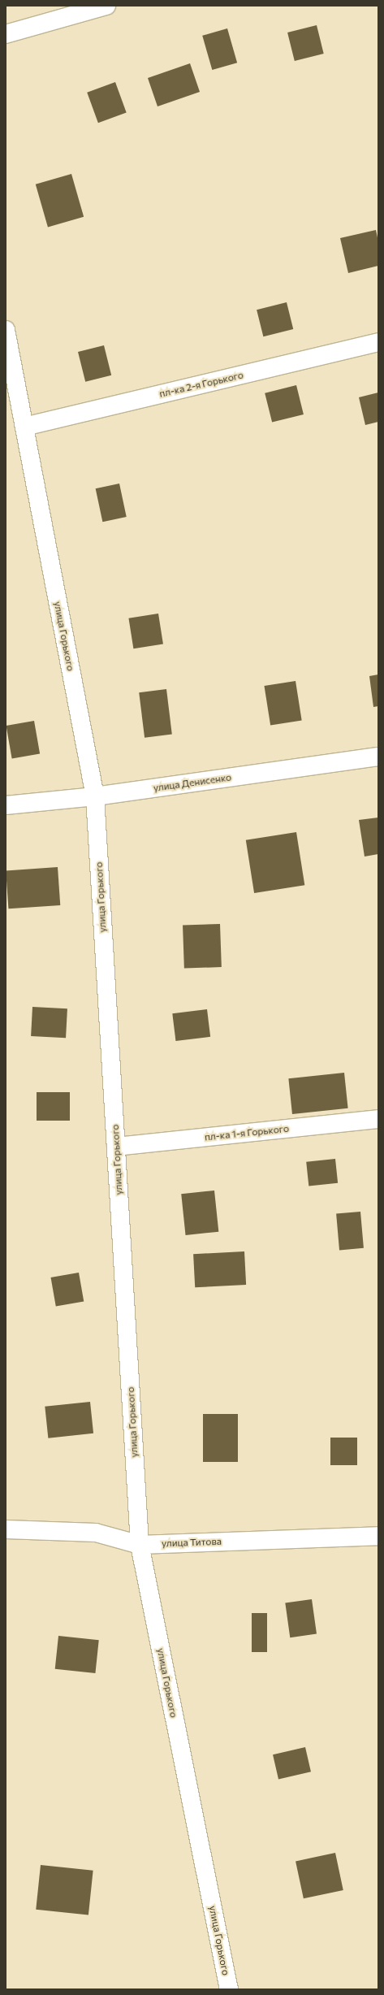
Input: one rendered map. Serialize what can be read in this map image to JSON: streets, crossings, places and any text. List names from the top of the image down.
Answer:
{
  "streets": {
    "street": [
      "пл-ка 2-я Горького",
      "улица Горького",
      "улица Денисенко",
      "пл-ка 1-я Горького",
      "улица Титова"
    ]
  },
  "crossings": [
    ["пл-ка 2-я Горького", "улица Горького"],
    ["улица Горького", "улица Денисенко"],
    ["улица Горького", "пл-ка 1-я Горького"],
    ["улица Горького", "улица Титова"]
  ]
}
